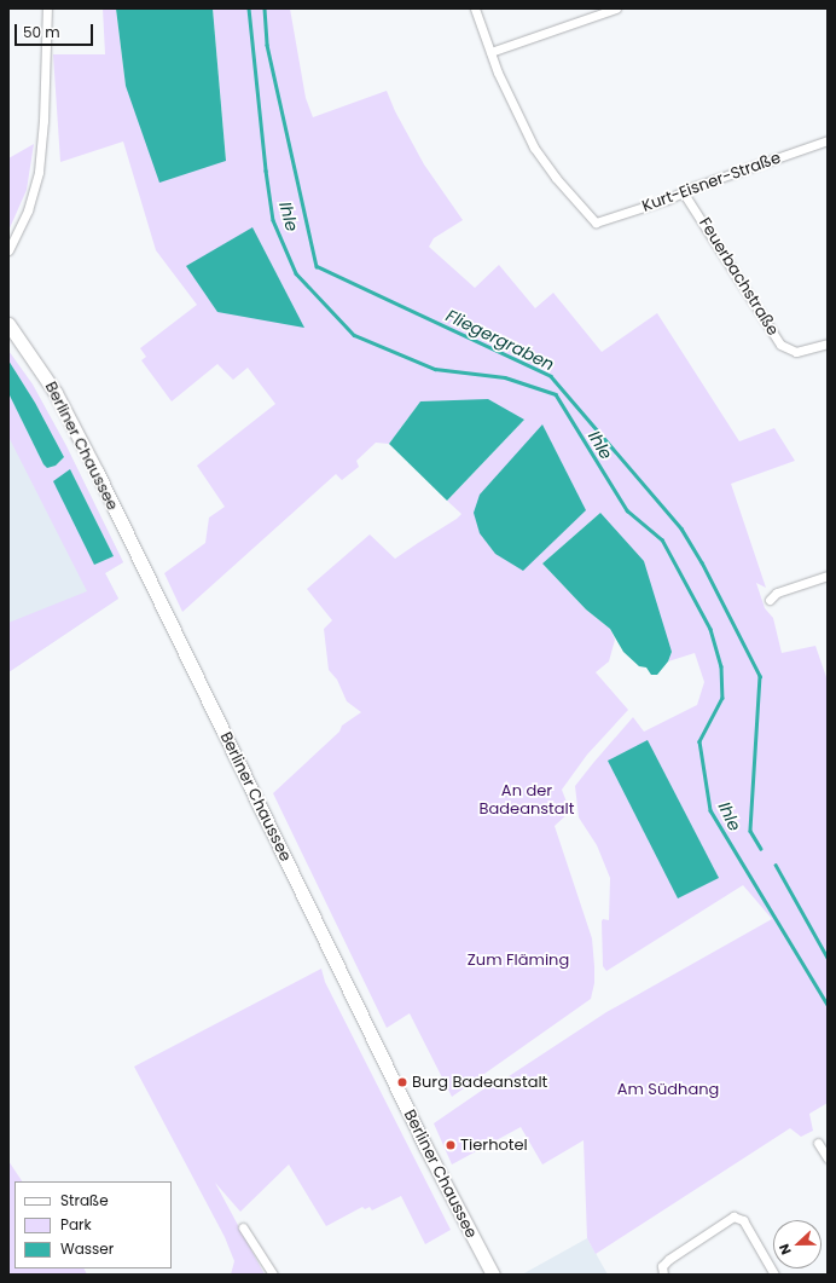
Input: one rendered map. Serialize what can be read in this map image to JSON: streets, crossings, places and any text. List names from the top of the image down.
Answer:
{
  "streets": {
    "main road": ["Berliner Chaussee"],
    "street": ["Kurt-Eisner-Straße", "Feuerbachstraße"]
  },
  "crossings": [
    ["Kurt-Eisner-Straße", "Feuerbachstraße"]
  ],
  "water": ["Ihle", "Fliegergraben"],
  "parks": ["An der Badeanstalt", "Zum Fläming", "Am Südhang"],
  "places": ["Burg Badeanstalt", "Tierhotel"],
  "legend": ["Straße", "Park", "Wasser"],
  "scale_bar": "50 m",
  "north": "left"
}
